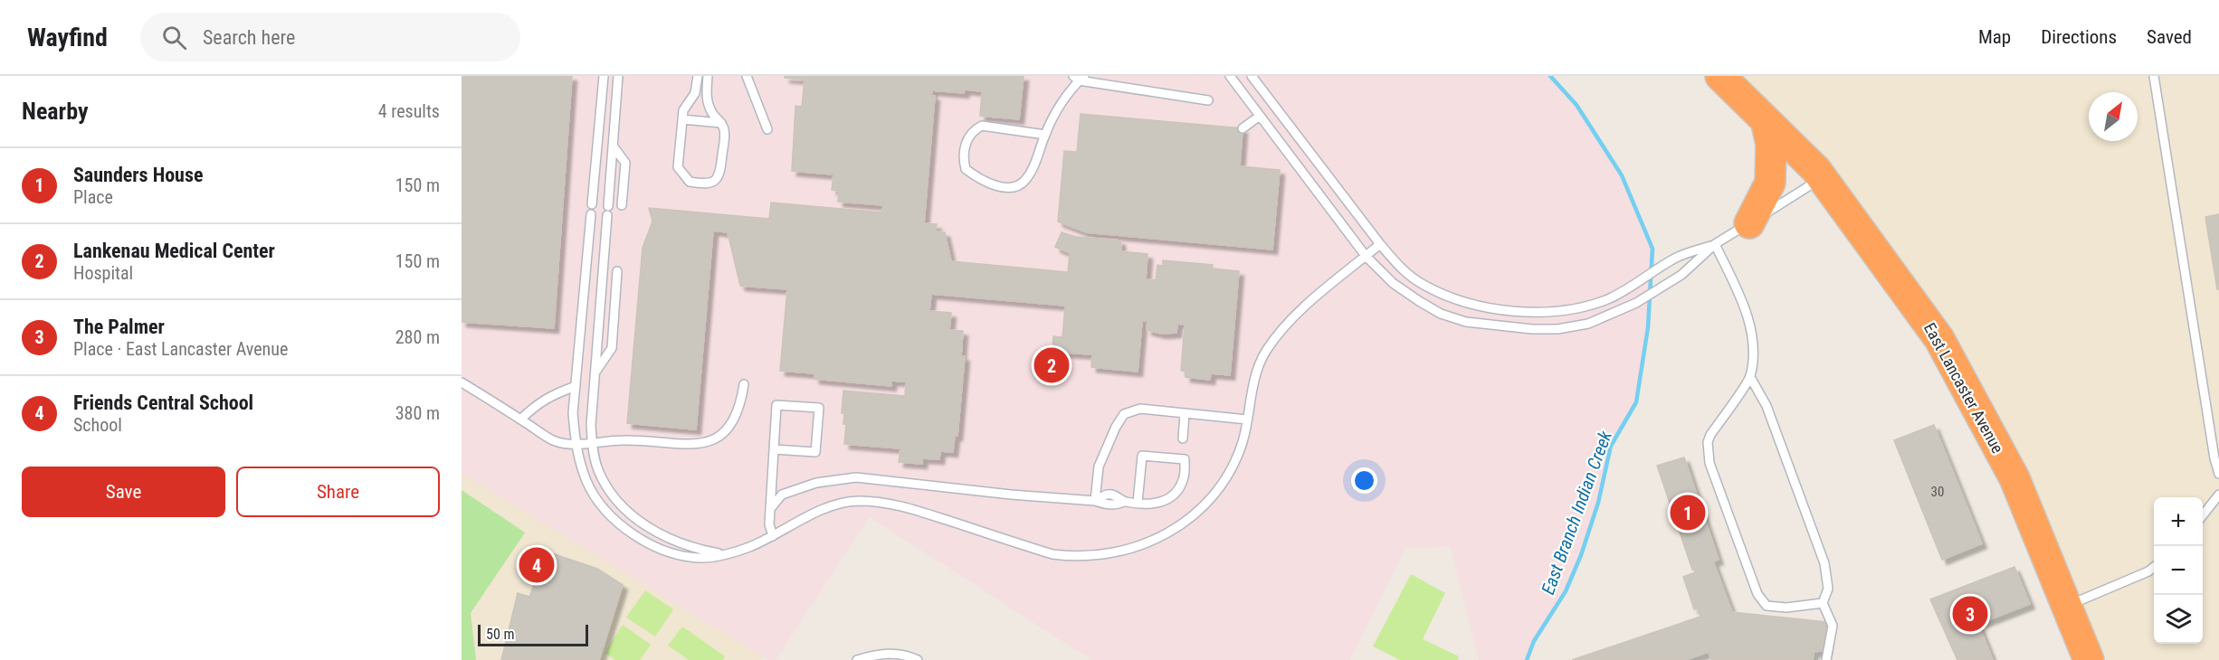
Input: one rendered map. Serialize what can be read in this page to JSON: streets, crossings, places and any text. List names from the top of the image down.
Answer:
{
  "streets": {
    "highway": ["East Lancaster Avenue"]
  },
  "water": ["East Branch Indian Creek"],
  "house_numbers": ["30"],
  "scale_bar": "50 m",
  "north": "top right",
  "page": {
    "header": "Wayfind",
    "search": "Search here",
    "nav": ["Map", "Directions", "Saved"],
    "heading": ["Nearby", "4 results"],
    "list": [
      {
        "mark": "1",
        "name": "Saunders House",
        "note": "Place",
        "value": "150 m"
      },
      {
        "mark": "2",
        "name": "Lankenau Medical Center",
        "note": "Hospital",
        "value": "150 m"
      },
      {
        "mark": "3",
        "name": "The Palmer",
        "note": "Place · East Lancaster Avenue",
        "value": "280 m"
      },
      {
        "mark": "4",
        "name": "Friends Central School",
        "note": "School",
        "value": "380 m"
      }
    ],
    "pins": [
      "2",
      "1",
      "4",
      "3"
    ],
    "buttons": ["Save", "Share"],
    "map_buttons": ["+", "−"],
    "scale": "50 m"
  }
}
